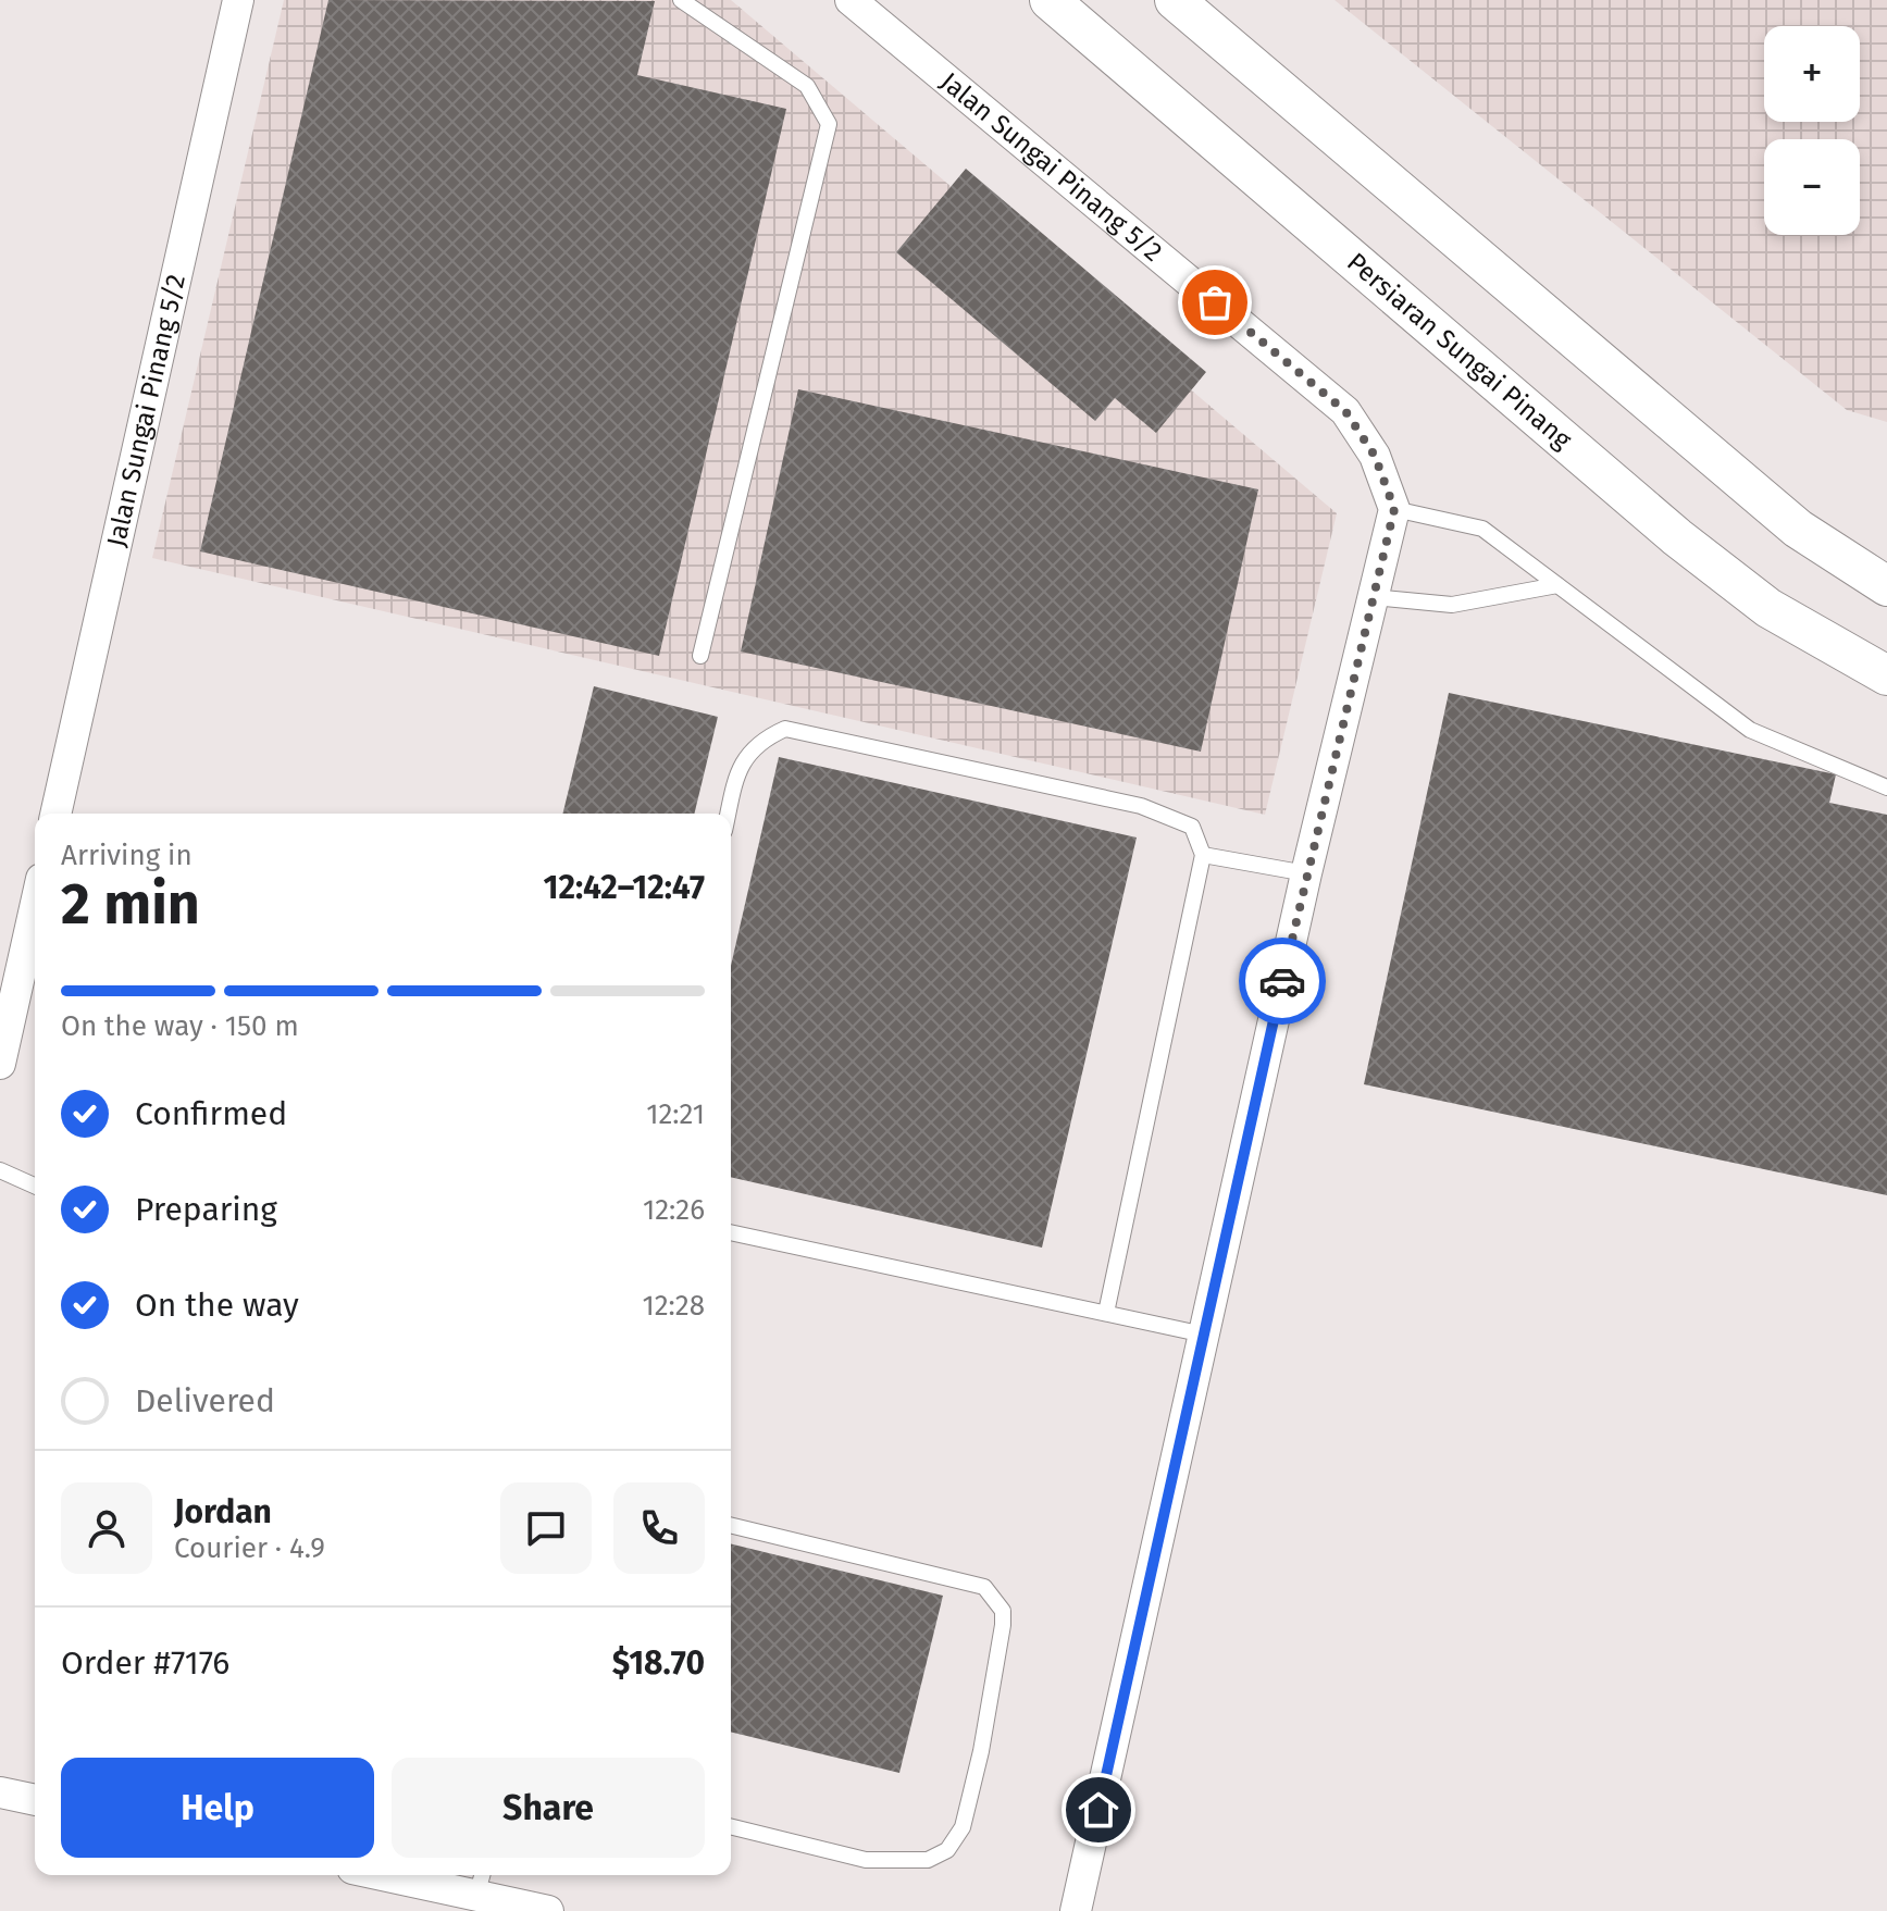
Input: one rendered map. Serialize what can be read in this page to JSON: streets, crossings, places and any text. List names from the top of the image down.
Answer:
{
  "streets": {
    "street": ["Jalan Sungai Pinang 5/2", "Persiaran Sungai Pinang"]
  },
  "page": {
    "map_buttons": ["+", "−"],
    "heading": ["2 min", "Arriving in", "12:42–12:47"],
    "panel": [
      "Jordan",
      "Courier · 4.9",
      "Order #7176",
      "$18.70"
    ],
    "bar": "On the way · 150 m",
    "list": [
      ["Confirmed", "12:21"],
      ["Preparing", "12:26"],
      ["On the way", "12:28"],
      "Delivered"
    ],
    "buttons": ["Help", "Share"]
  }
}
